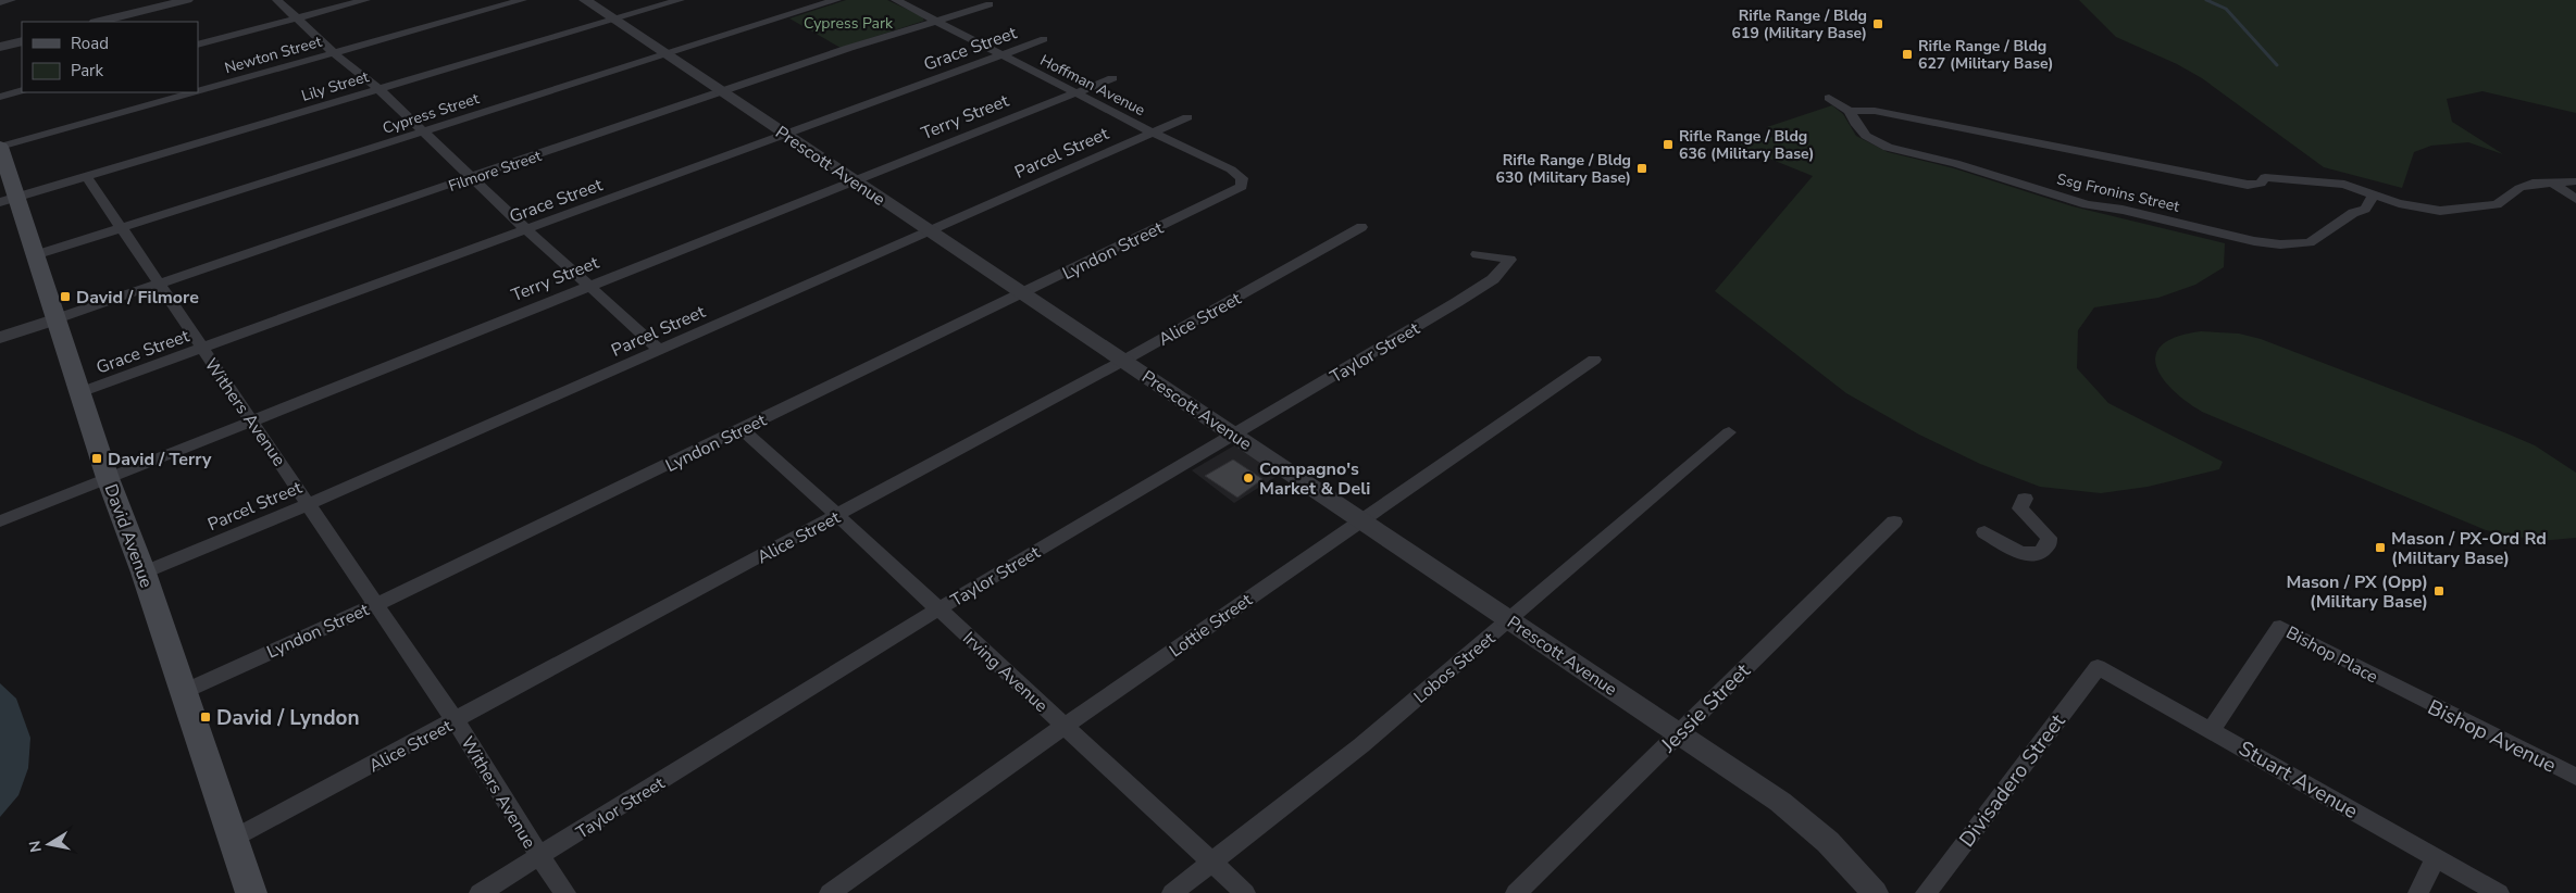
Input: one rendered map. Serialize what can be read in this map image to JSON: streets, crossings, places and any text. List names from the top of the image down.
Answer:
{
  "streets": {
    "main road": ["David Avenue"],
    "street": [
      "Grace Street",
      "Newton Street",
      "Hoffman Avenue",
      "Lily Street",
      "Cypress Street",
      "Terry Street",
      "Parcel Street",
      "Prescott Avenue",
      "Filmore Street",
      "Ssg Fronins Street",
      "Lyndon Street",
      "Alice Street",
      "Taylor Street",
      "Withers Avenue",
      "Lottie Street",
      "Bishop Place",
      "Lobos Street",
      "Irving Avenue",
      "Jessie Street",
      "Bishop Avenue",
      "Stuart Avenue",
      "Divisadero Street"
    ]
  },
  "crossings": [
    ["Grace Street", "Hoffman Avenue"],
    ["Grace Street", "Prescott Avenue"],
    ["Grace Street", "Withers Avenue"],
    ["Grace Street", "David Avenue"],
    ["Newton Street", "David Avenue"],
    ["Hoffman Avenue", "Terry Street"],
    ["Hoffman Avenue", "Parcel Street"],
    ["Hoffman Avenue", "Filmore Street"],
    ["Hoffman Avenue", "Lyndon Street"],
    ["Lily Street", "Prescott Avenue"],
    ["Lily Street", "Withers Avenue"],
    ["Lily Street", "David Avenue"],
    ["Cypress Street", "Prescott Avenue"],
    ["Cypress Street", "Withers Avenue"],
    ["Cypress Street", "David Avenue"],
    ["Terry Street", "Prescott Avenue"],
    ["Terry Street", "Withers Avenue"],
    ["Terry Street", "David Avenue"],
    ["Parcel Street", "Prescott Avenue"],
    ["Parcel Street", "Withers Avenue"],
    ["Parcel Street", "David Avenue"],
    ["Prescott Avenue", "Filmore Street"],
    ["Prescott Avenue", "Lyndon Street"],
    ["Prescott Avenue", "Alice Street"],
    ["Prescott Avenue", "Taylor Street"],
    ["Prescott Avenue", "Lottie Street"],
    ["Prescott Avenue", "Lobos Street"],
    ["Prescott Avenue", "Jessie Street"],
    ["Filmore Street", "Withers Avenue"],
    ["Filmore Street", "David Avenue"],
    ["Lyndon Street", "Withers Avenue"],
    ["Lyndon Street", "David Avenue"],
    ["Lyndon Street", "Irving Avenue"],
    ["Alice Street", "Withers Avenue"],
    ["Alice Street", "David Avenue"],
    ["Alice Street", "Irving Avenue"],
    ["Taylor Street", "Withers Avenue"],
    ["Taylor Street", "Irving Avenue"],
    ["Lottie Street", "Irving Avenue"],
    ["Bishop Place", "Bishop Avenue"],
    ["Bishop Place", "Stuart Avenue"],
    ["Lobos Street", "Irving Avenue"],
    ["Stuart Avenue", "Divisadero Street"]
  ],
  "parks": ["Cypress Park"],
  "places": {
    "transit": [
      "Rifle Range / Bldg 619 (Military Base)",
      "Rifle Range / Bldg 627 (Military Base)",
      "Rifle Range / Bldg 636 (Military Base)",
      "Rifle Range / Bldg 630 (Military Base)",
      "David / Filmore",
      "David / Terry",
      "Mason / PX-Ord Rd (Military Base)",
      "Mason / PX (Opp) (Military Base)",
      "David / Lyndon"
    ],
    "other": ["Compagno's Market & Deli"]
  },
  "legend": ["Road", "Park"],
  "north": "left"
}
